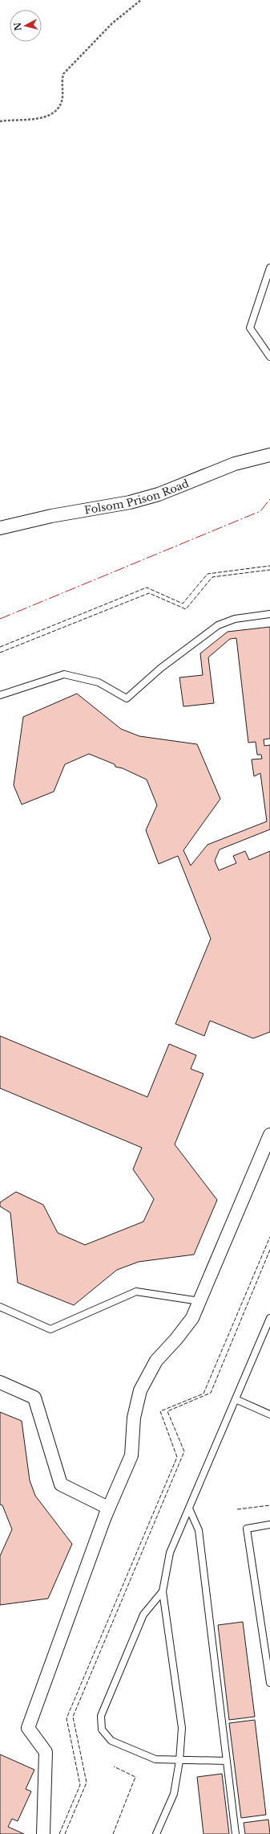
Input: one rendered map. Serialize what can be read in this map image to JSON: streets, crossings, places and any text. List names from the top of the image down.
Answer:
{
  "streets": {
    "street": ["Folsom Prison Road"]
  },
  "north": "left"
}
